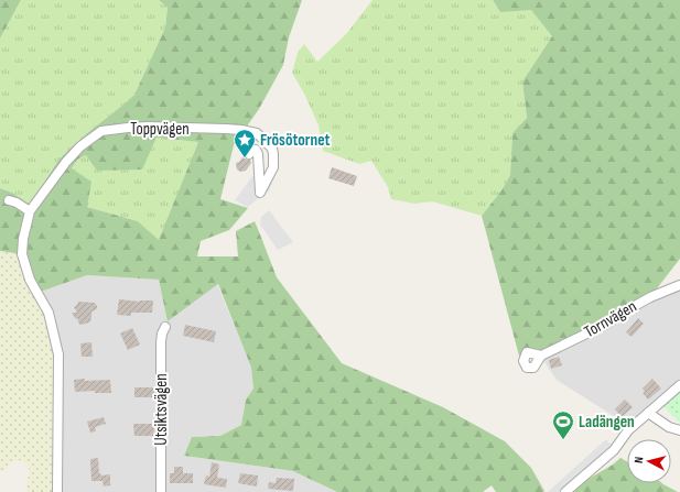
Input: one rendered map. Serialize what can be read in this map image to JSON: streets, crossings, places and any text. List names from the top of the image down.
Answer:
{
  "streets": {
    "street": ["Toppvägen", "Tornvägen", "Utsiktsvägen"]
  },
  "places": {
    "place": ["Frösötornet"],
    "sports": ["Ladängen"]
  },
  "north": "left"
}
